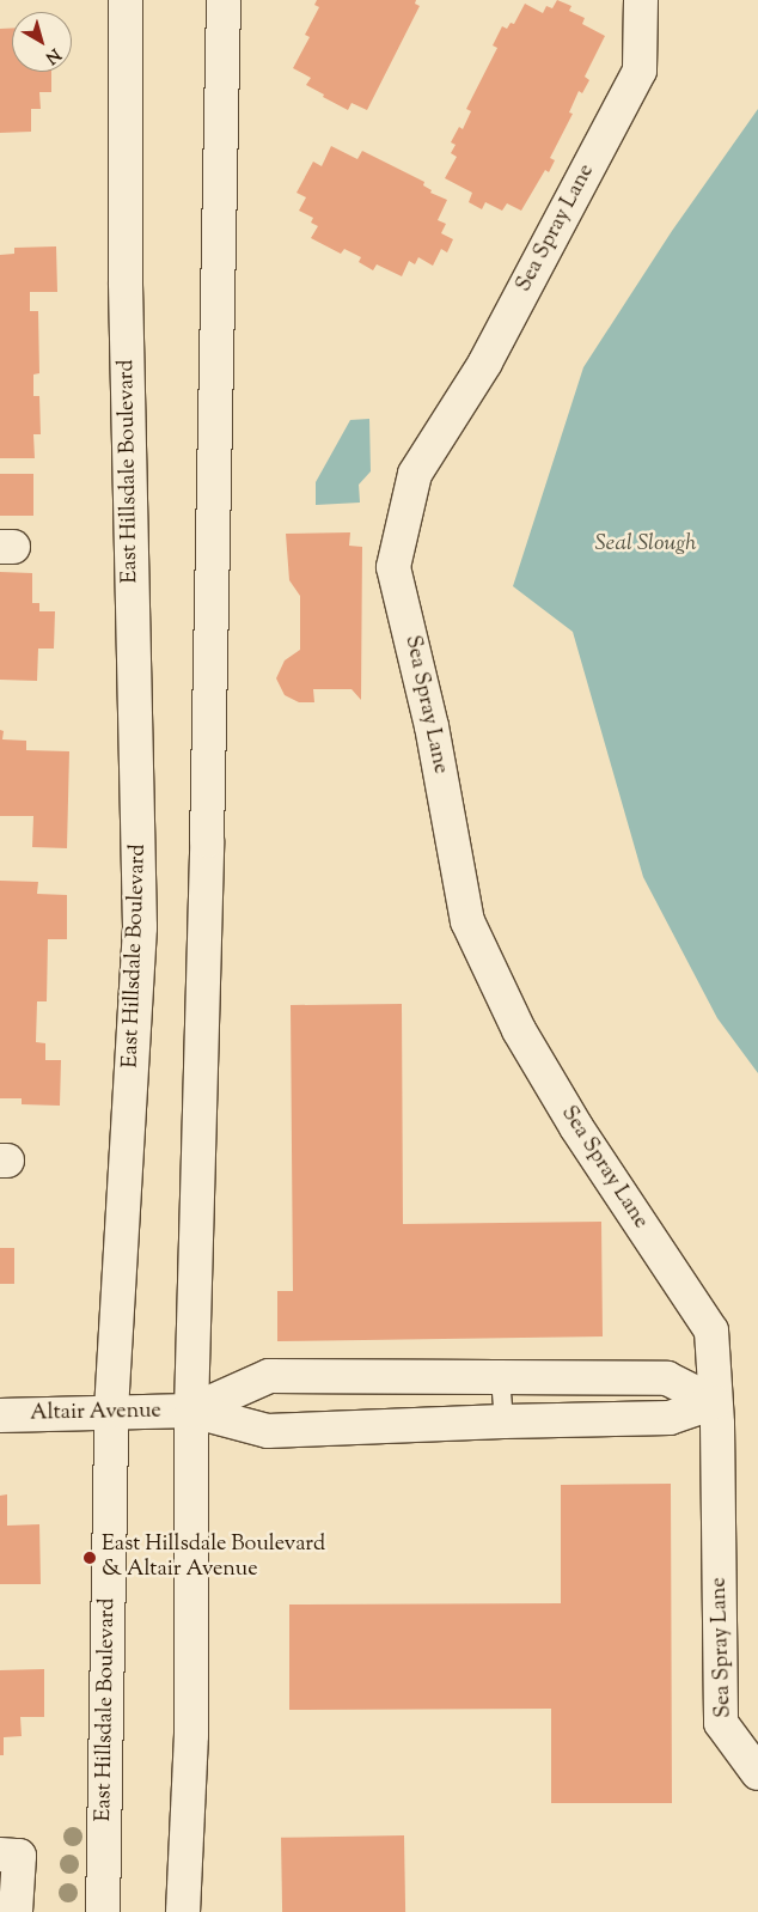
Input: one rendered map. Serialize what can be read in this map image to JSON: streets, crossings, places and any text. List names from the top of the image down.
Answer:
{
  "streets": {
    "main road": ["Sea Spray Lane", "East Hillsdale Boulevard", "Altair Avenue"]
  },
  "crossings": [
    ["East Hillsdale Boulevard", "Altair Avenue"]
  ],
  "water": ["Seal Slough"],
  "places": ["East Hillsdale Boulevard & Altair Avenue"],
  "north": "bottom right"
}
